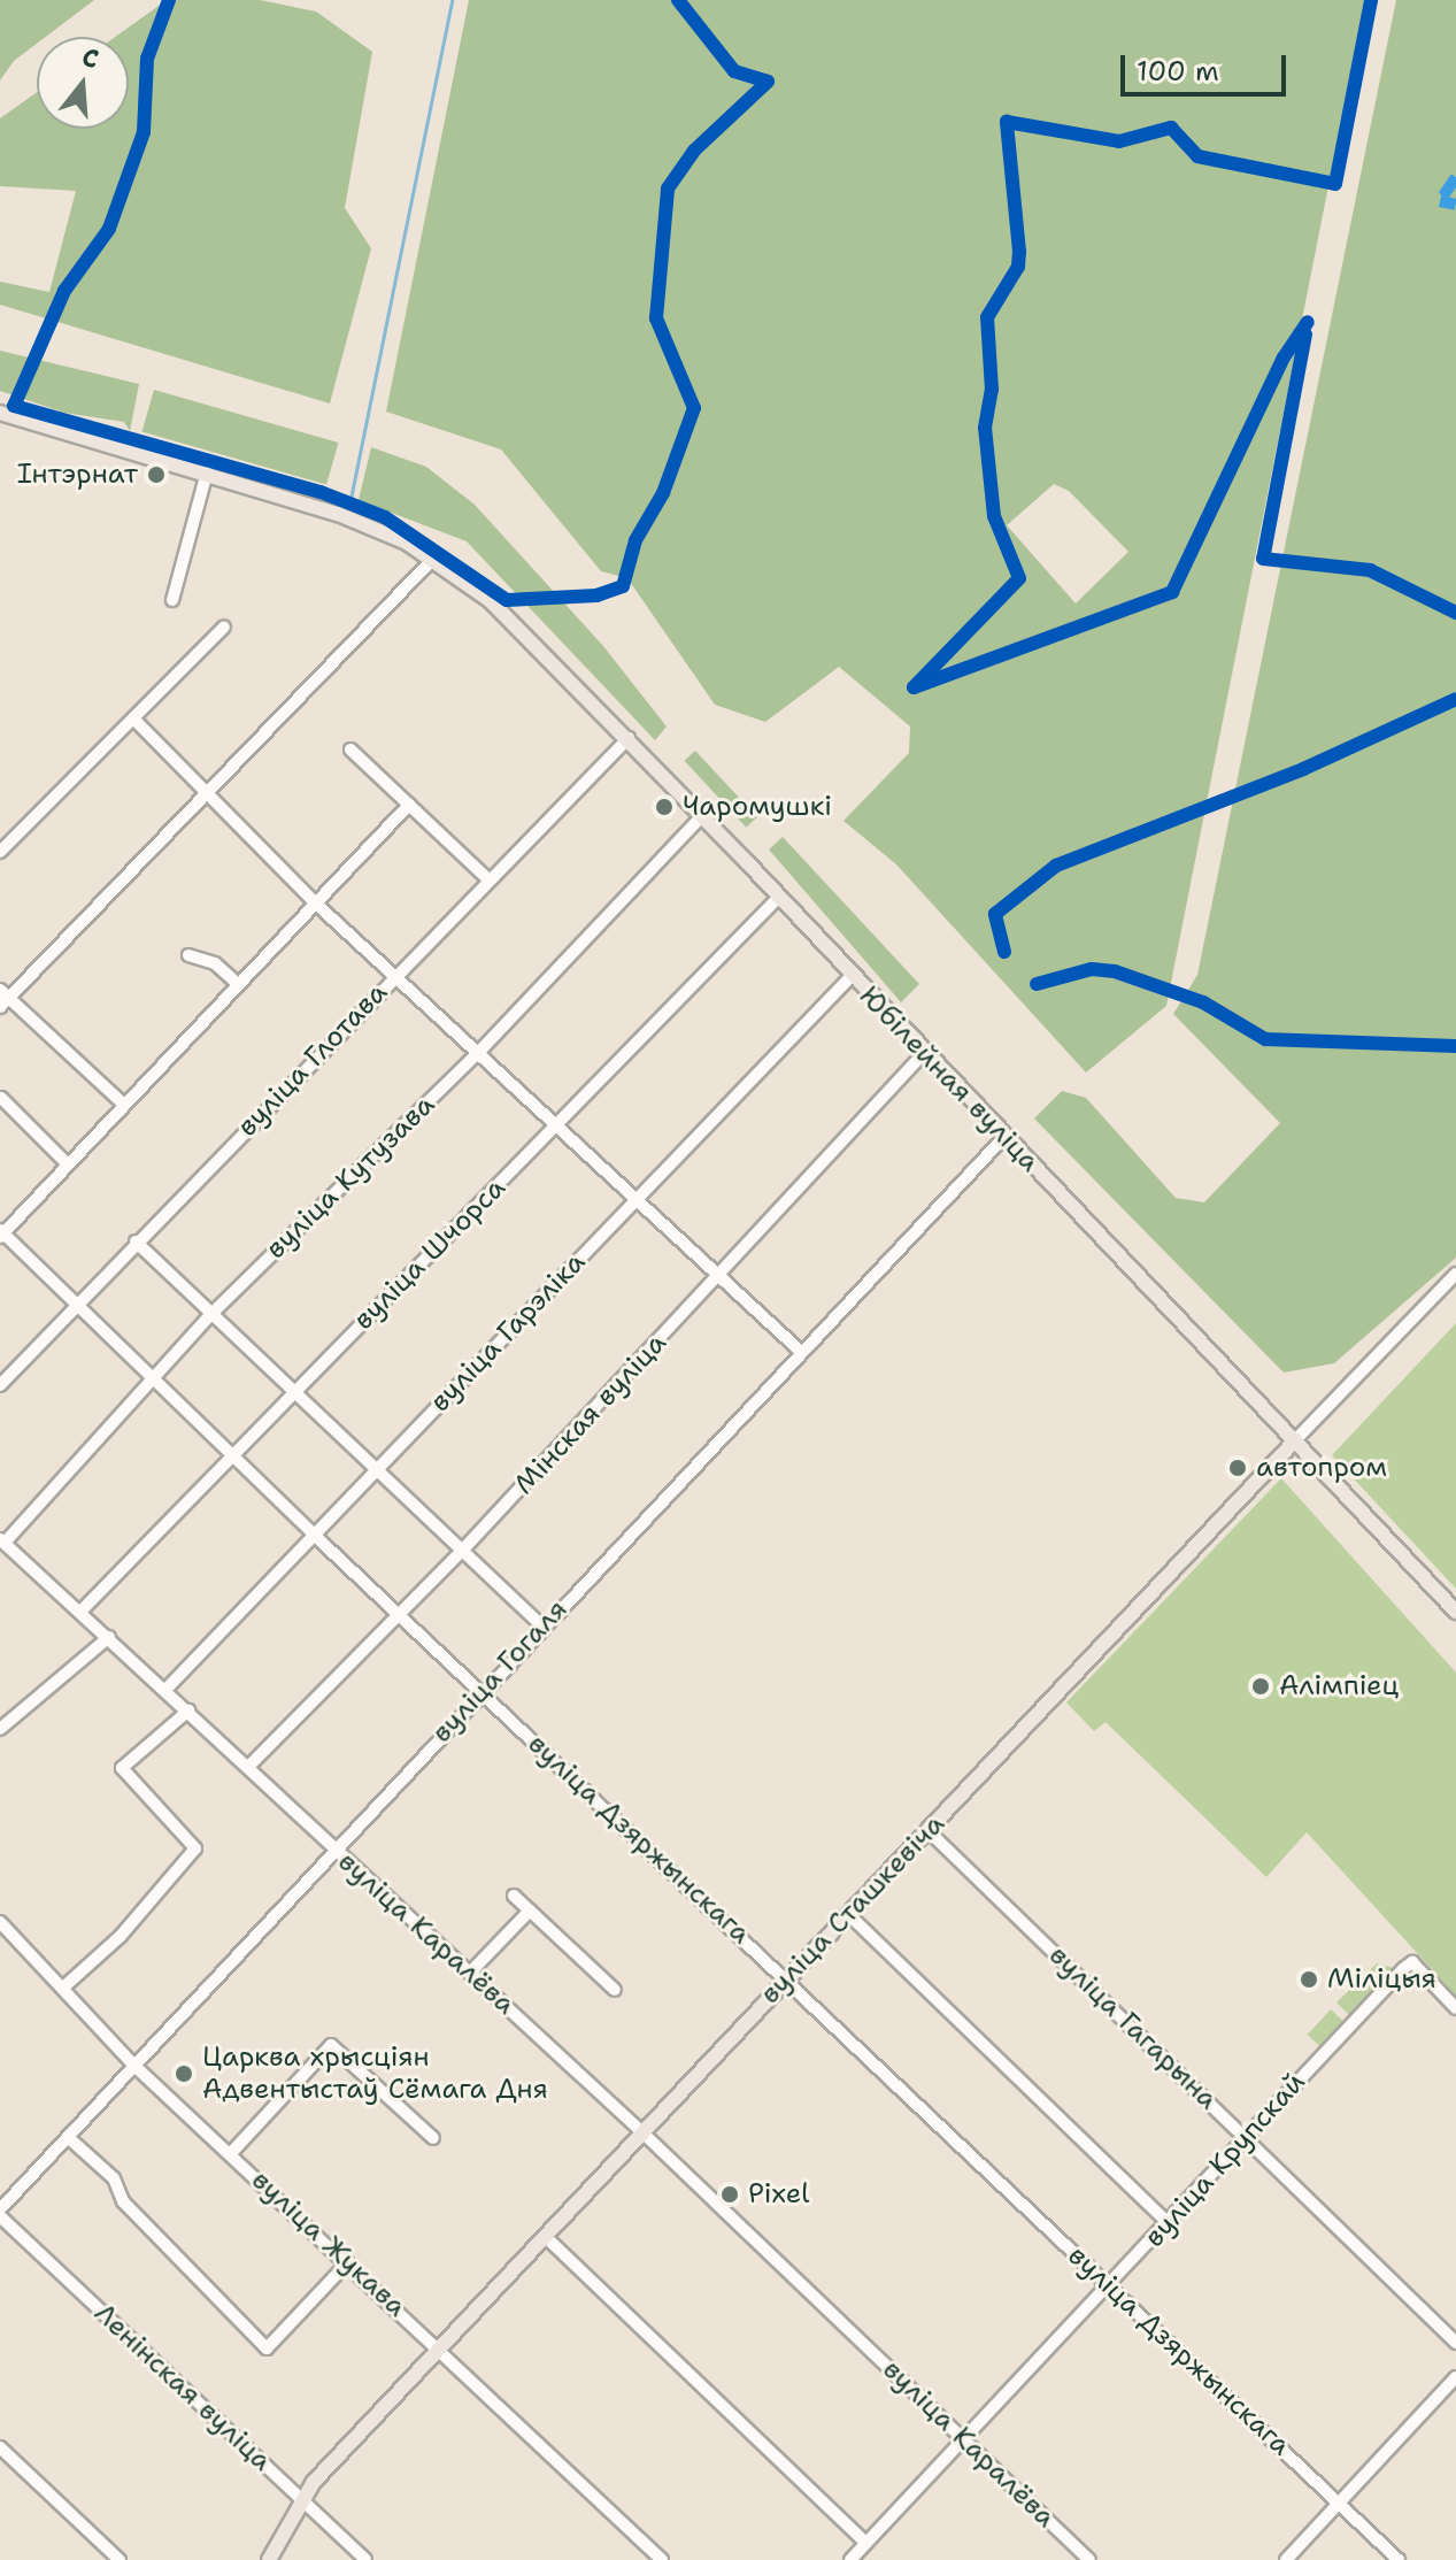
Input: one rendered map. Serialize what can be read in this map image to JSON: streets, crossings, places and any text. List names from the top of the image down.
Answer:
{
  "streets": {
    "main road": ["Юбілейная вуліца", "вуліца Сташкевіча"],
    "street": [
      "вуліца Глотава",
      "вуліца Кутузава",
      "вуліца Шчорса",
      "вуліца Гарэліка",
      "Мінская вуліца",
      "вуліца Гогаля",
      "вуліца Дзяржынскага",
      "вуліца Каралёва",
      "вуліца Гагарына",
      "вуліца Крупскай",
      "вуліца Жукава",
      "Ленінская вуліца"
    ]
  },
  "crossings": [
    ["вуліца Глотава", "Юбілейная вуліца"],
    ["вуліца Глотава", "вуліца Дзяржынскага"],
    ["Юбілейная вуліца", "вуліца Кутузава"],
    ["Юбілейная вуліца", "вуліца Шчорса"],
    ["Юбілейная вуліца", "вуліца Гарэліка"],
    ["Юбілейная вуліца", "Мінская вуліца"],
    ["Юбілейная вуліца", "вуліца Гогаля"],
    ["Юбілейная вуліца", "вуліца Сташкевіча"],
    ["вуліца Кутузава", "вуліца Дзяржынскага"],
    ["вуліца Кутузава", "вуліца Каралёва"],
    ["вуліца Шчорса", "вуліца Дзяржынскага"],
    ["вуліца Шчорса", "вуліца Каралёва"],
    ["вуліца Гарэліка", "вуліца Дзяржынскага"],
    ["вуліца Гарэліка", "вуліца Каралёва"],
    ["Мінская вуліца", "вуліца Дзяржынскага"],
    ["Мінская вуліца", "вуліца Каралёва"],
    ["вуліца Гогаля", "вуліца Дзяржынскага"],
    ["вуліца Гогаля", "вуліца Каралёва"],
    ["вуліца Гогаля", "вуліца Жукава"],
    ["вуліца Гогаля", "Ленінская вуліца"],
    ["вуліца Дзяржынскага", "вуліца Сташкевіча"],
    ["вуліца Дзяржынскага", "вуліца Крупскай"],
    ["вуліца Сташкевіча", "вуліца Каралёва"],
    ["вуліца Сташкевіча", "вуліца Гагарына"],
    ["вуліца Сташкевіча", "вуліца Жукава"],
    ["вуліца Сташкевіча", "Ленінская вуліца"],
    ["вуліца Каралёва", "вуліца Крупскай"],
    ["вуліца Гагарына", "вуліца Крупскай"]
  ],
  "places": [
    "Інтэрнат",
    "Чаромушкі",
    "автопром",
    "Алімпіец",
    "Міліцыя",
    "Царква хрысціян Адвентыстаў Сёмага Дня",
    "Pixel"
  ],
  "scale_bar": "100 m",
  "north": "top"
}
